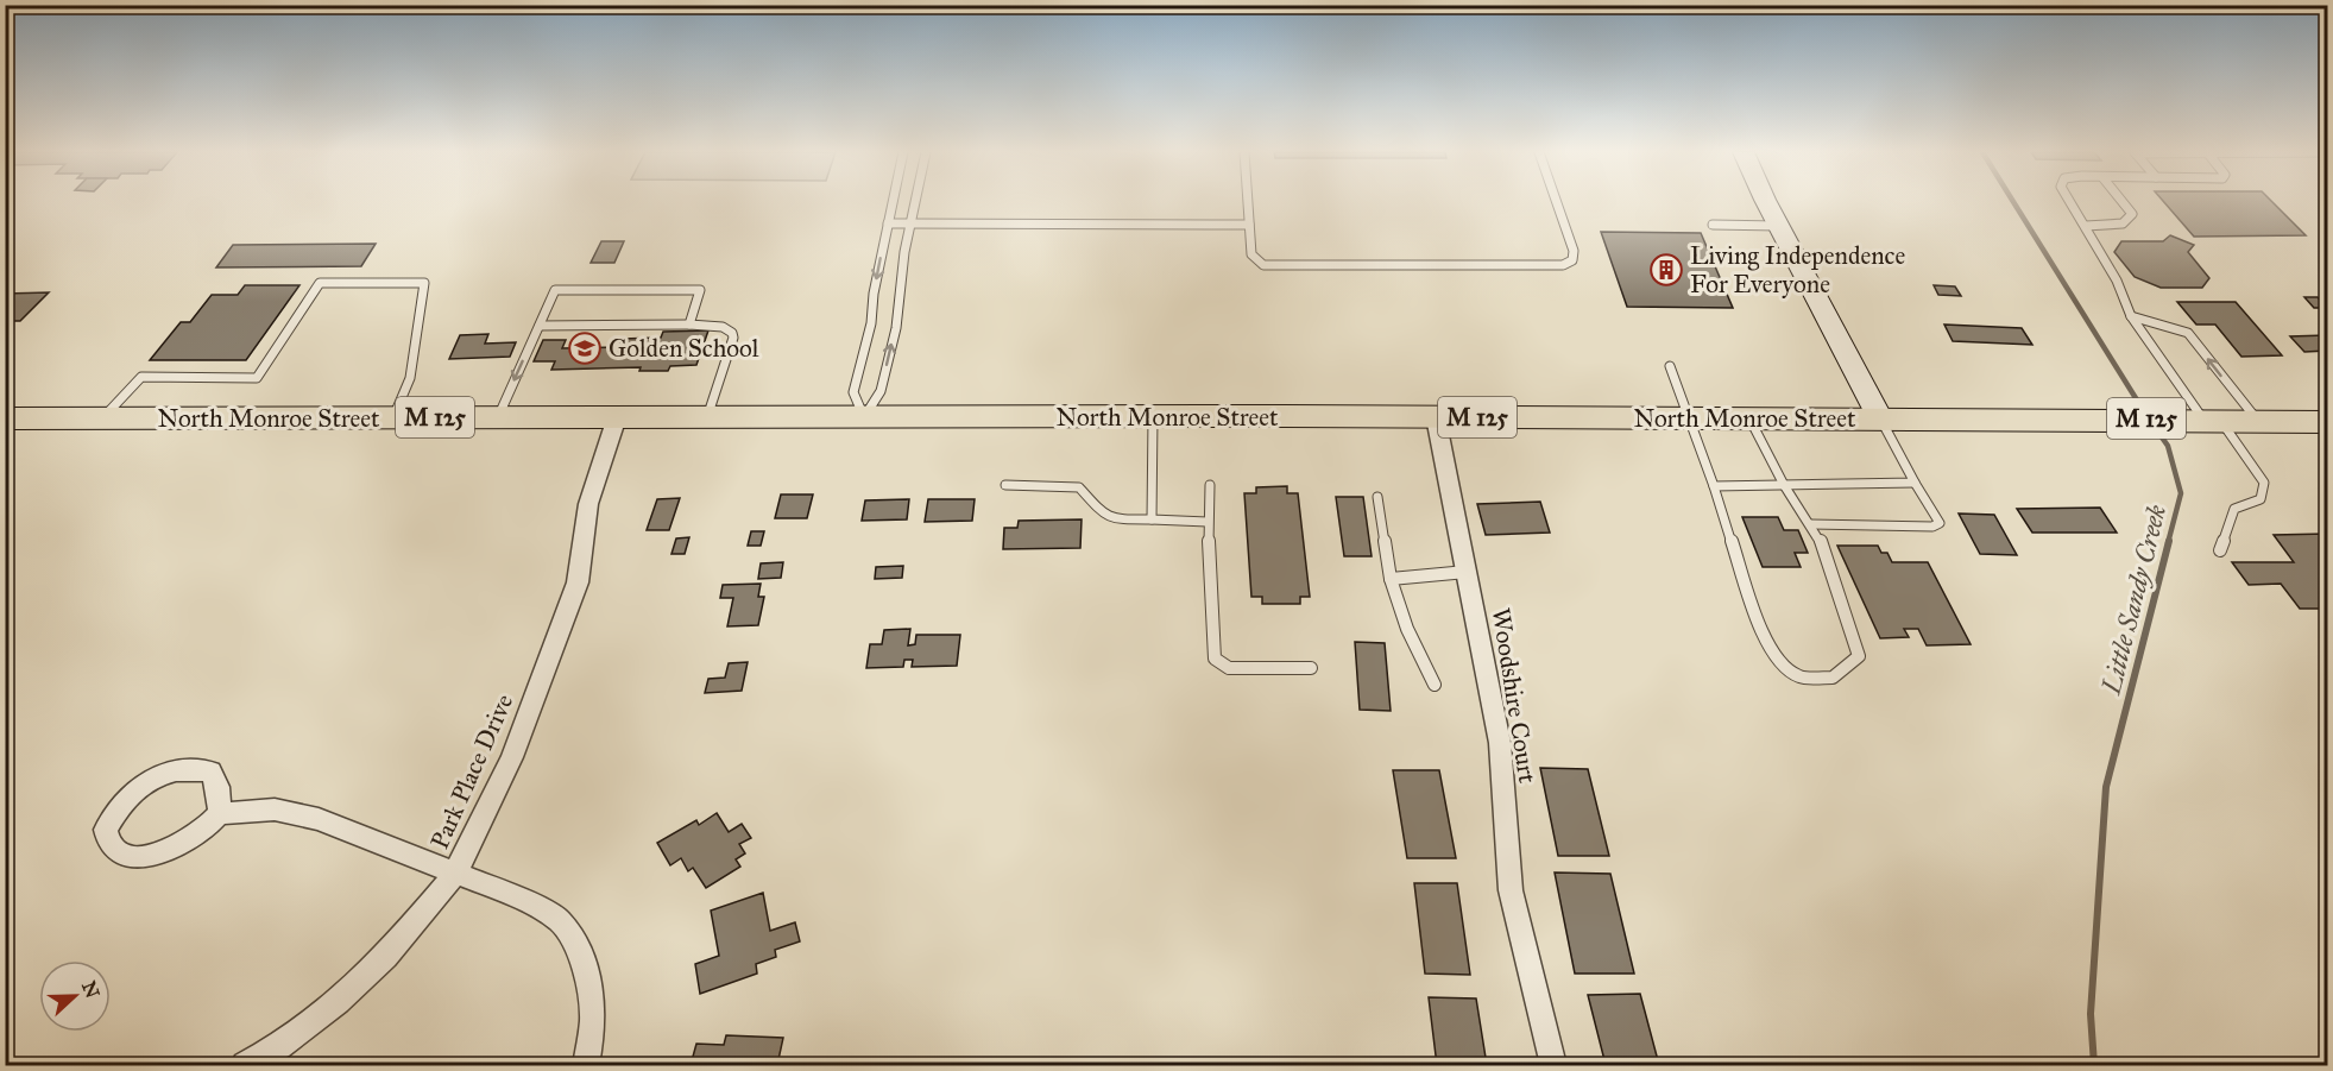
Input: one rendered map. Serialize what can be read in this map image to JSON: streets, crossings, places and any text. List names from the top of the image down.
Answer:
{
  "streets": {
    "main road": ["M 125", "North Monroe Street"],
    "street": ["Woodshire Court", "Park Place Drive"]
  },
  "crossings": [
    ["North Monroe Street", "Woodshire Court"],
    ["North Monroe Street", "Park Place Drive"]
  ],
  "water": ["Little Sandy Creek"],
  "places": {
    "building": ["Living Independence For Everyone"],
    "school or university": ["Golden School"]
  },
  "north": "right"
}
